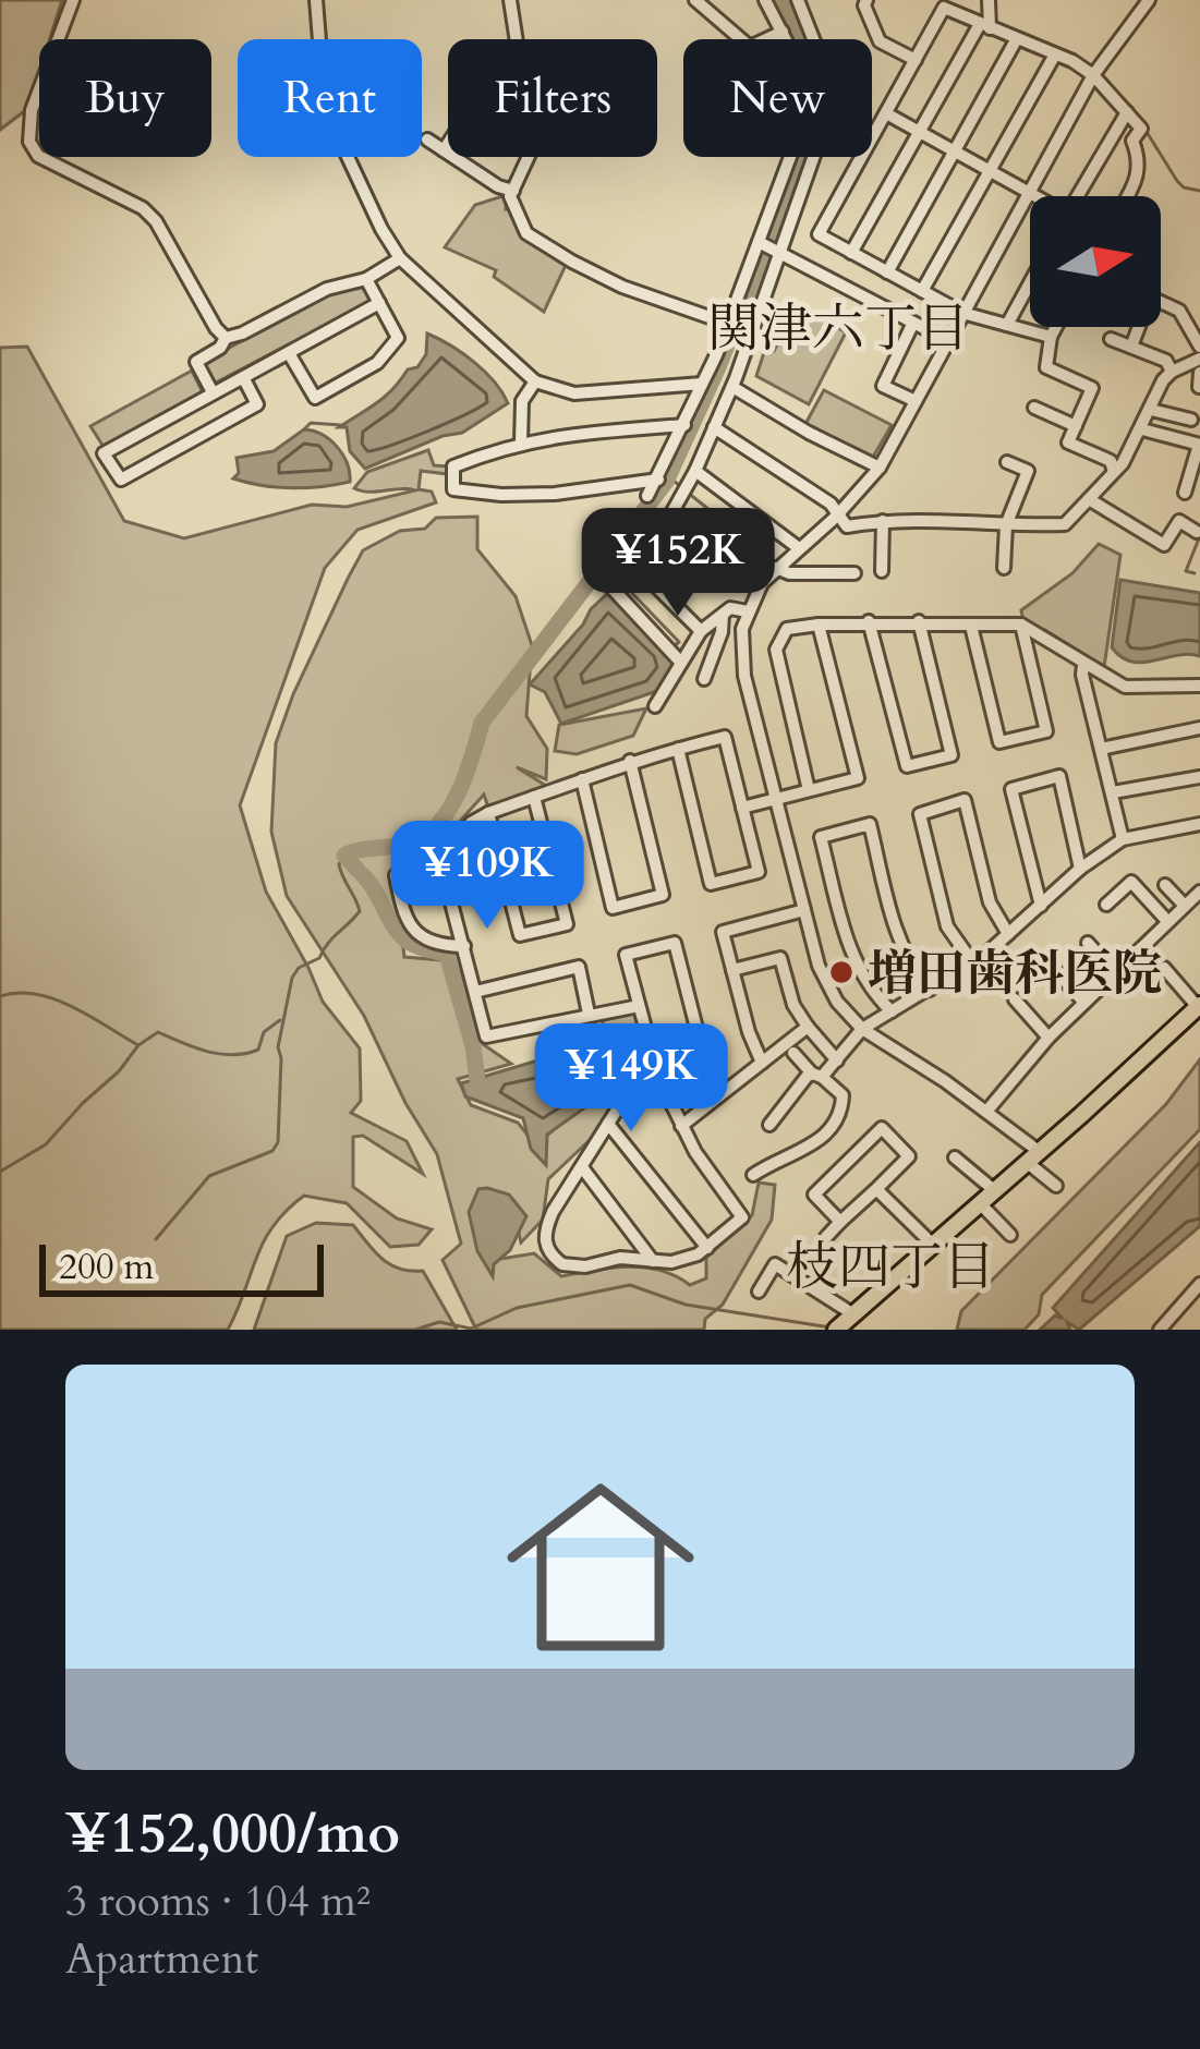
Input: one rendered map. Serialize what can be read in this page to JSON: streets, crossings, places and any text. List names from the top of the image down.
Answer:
{
  "districts": ["関津六丁目", "枝四丁目"],
  "places": ["増田歯科医院"],
  "scale_bar": "200 m",
  "north": "right",
  "page": {
    "chip": [
      "Buy",
      "Rent",
      "Filters",
      "New"
    ],
    "price": ["¥152K", "¥109K", "¥149K"],
    "scale": "200 m",
    "list": [
      {
        "name": "¥152,000/mo",
        "note": "3 rooms · 104 m² · Apartment"
      }
    ]
  }
}
